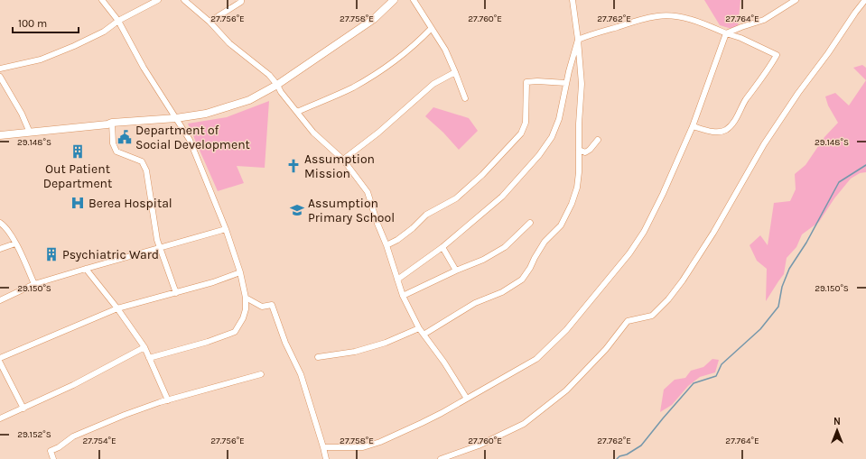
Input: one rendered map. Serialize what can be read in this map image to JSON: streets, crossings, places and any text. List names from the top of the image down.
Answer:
{
  "places": {
    "public building": ["Department of Social Development"],
    "building": ["Out Patient Department", "Psychiatric Ward"],
    "church": ["Assumption Mission"],
    "hospital": ["Berea Hospital"],
    "school or university": ["Assumption Primary School"]
  },
  "scale_bar": "100 m",
  "north": "top",
  "coordinates": [
    "27.756°E",
    "27.758°E",
    "27.760°E",
    "27.762°E",
    "27.764°E",
    "29.148°S",
    "29.150°S",
    "29.152°S",
    "27.754°E"
  ]
}
